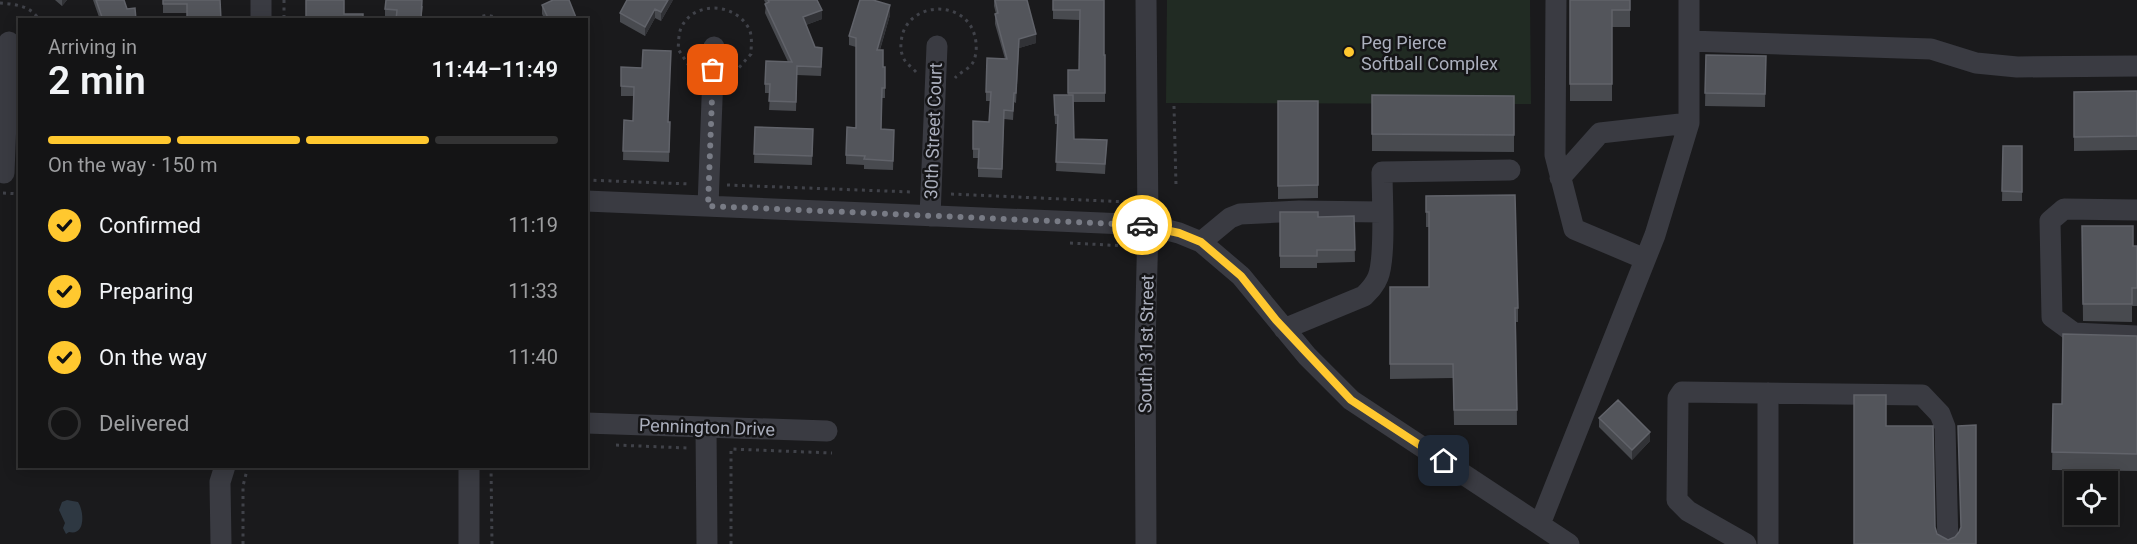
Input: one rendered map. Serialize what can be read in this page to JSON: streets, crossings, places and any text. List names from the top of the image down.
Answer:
{
  "streets": {
    "street": ["30th Street Court", "South 31st Street", "Pennington Drive"]
  },
  "places": ["Peg Pierce Softball Complex"],
  "page": {
    "heading": ["2 min", "Arriving in", "11:44–11:49"],
    "bar": "On the way · 150 m",
    "list": [
      ["Confirmed", "11:19"],
      ["Preparing", "11:33"],
      ["On the way", "11:40"],
      "Delivered"
    ]
  }
}
